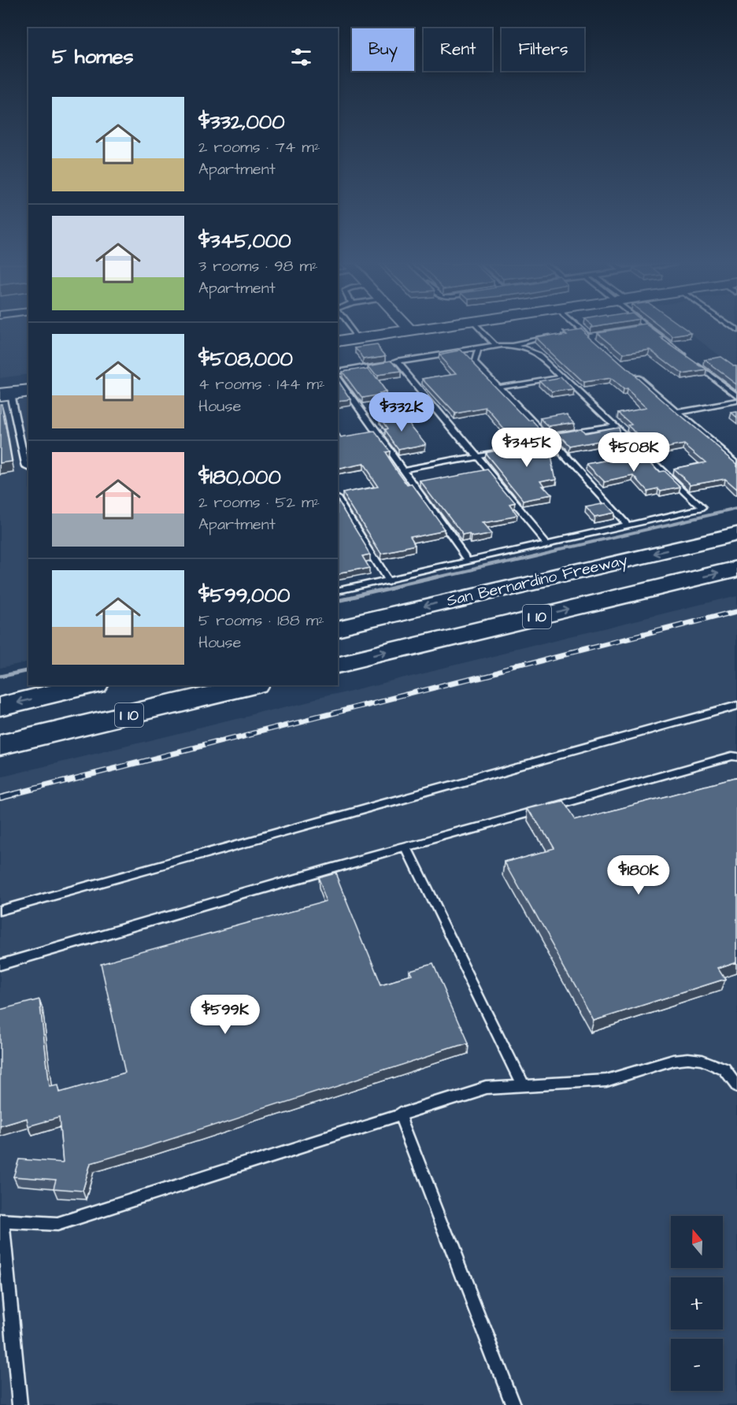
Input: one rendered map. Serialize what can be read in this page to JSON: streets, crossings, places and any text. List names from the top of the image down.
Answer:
{
  "streets": {
    "highway": ["San Bernardino Freeway", "I 10"]
  },
  "north": "top",
  "page": {
    "chip": ["Buy", "Rent", "Filters"],
    "heading": "5 homes",
    "list": [
      {
        "name": "$332,000",
        "note": "2 rooms · 74 m² · Apartment"
      },
      {
        "name": "$345,000",
        "note": "3 rooms · 98 m² · Apartment"
      },
      {
        "name": "$508,000",
        "note": "4 rooms · 144 m² · House"
      },
      {
        "name": "$180,000",
        "note": "2 rooms · 52 m² · Apartment"
      },
      {
        "name": "$599,000",
        "note": "5 rooms · 188 m² · House"
      }
    ],
    "price": [
      "$332K",
      "$345K",
      "$508K",
      "$180K",
      "$599K"
    ],
    "map_buttons": ["+", "−"]
  }
}
